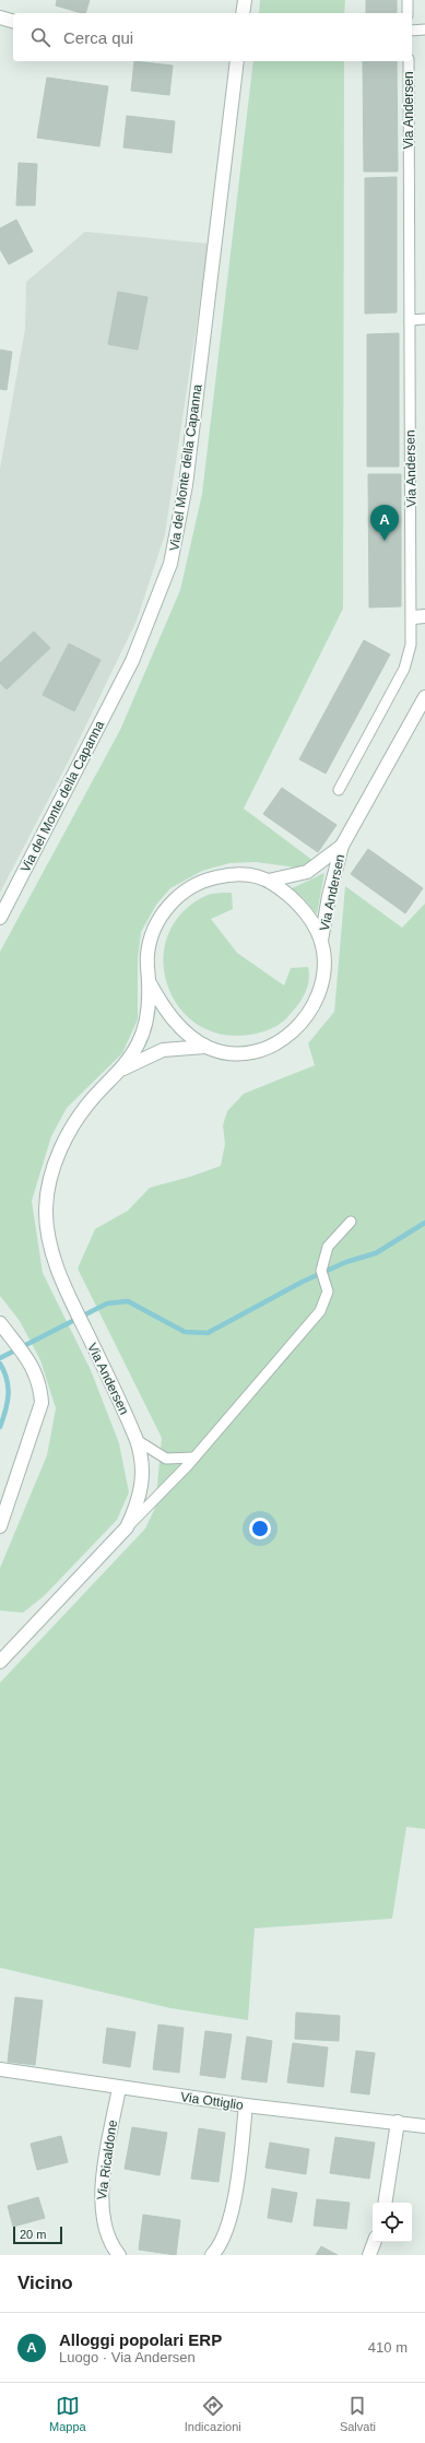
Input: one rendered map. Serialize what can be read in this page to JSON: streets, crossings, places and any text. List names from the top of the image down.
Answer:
{
  "streets": {
    "street": [
      "Via Andersen",
      "Via del Monte della Capanna",
      "Via Ottiglio",
      "Via Ricaldone"
    ]
  },
  "crossings": [
    ["Via Ottiglio", "Via Ricaldone"]
  ],
  "scale_bar": "20 m",
  "page": {
    "search": "Cerca qui",
    "pins": "A",
    "scale": "20 m",
    "heading": "Vicino",
    "list": [
      {
        "mark": "A",
        "name": "Alloggi popolari ERP",
        "note": "Luogo · Via Andersen",
        "value": "410 m"
      }
    ],
    "nav": ["Mappa", "Indicazioni", "Salvati"]
  }
}
